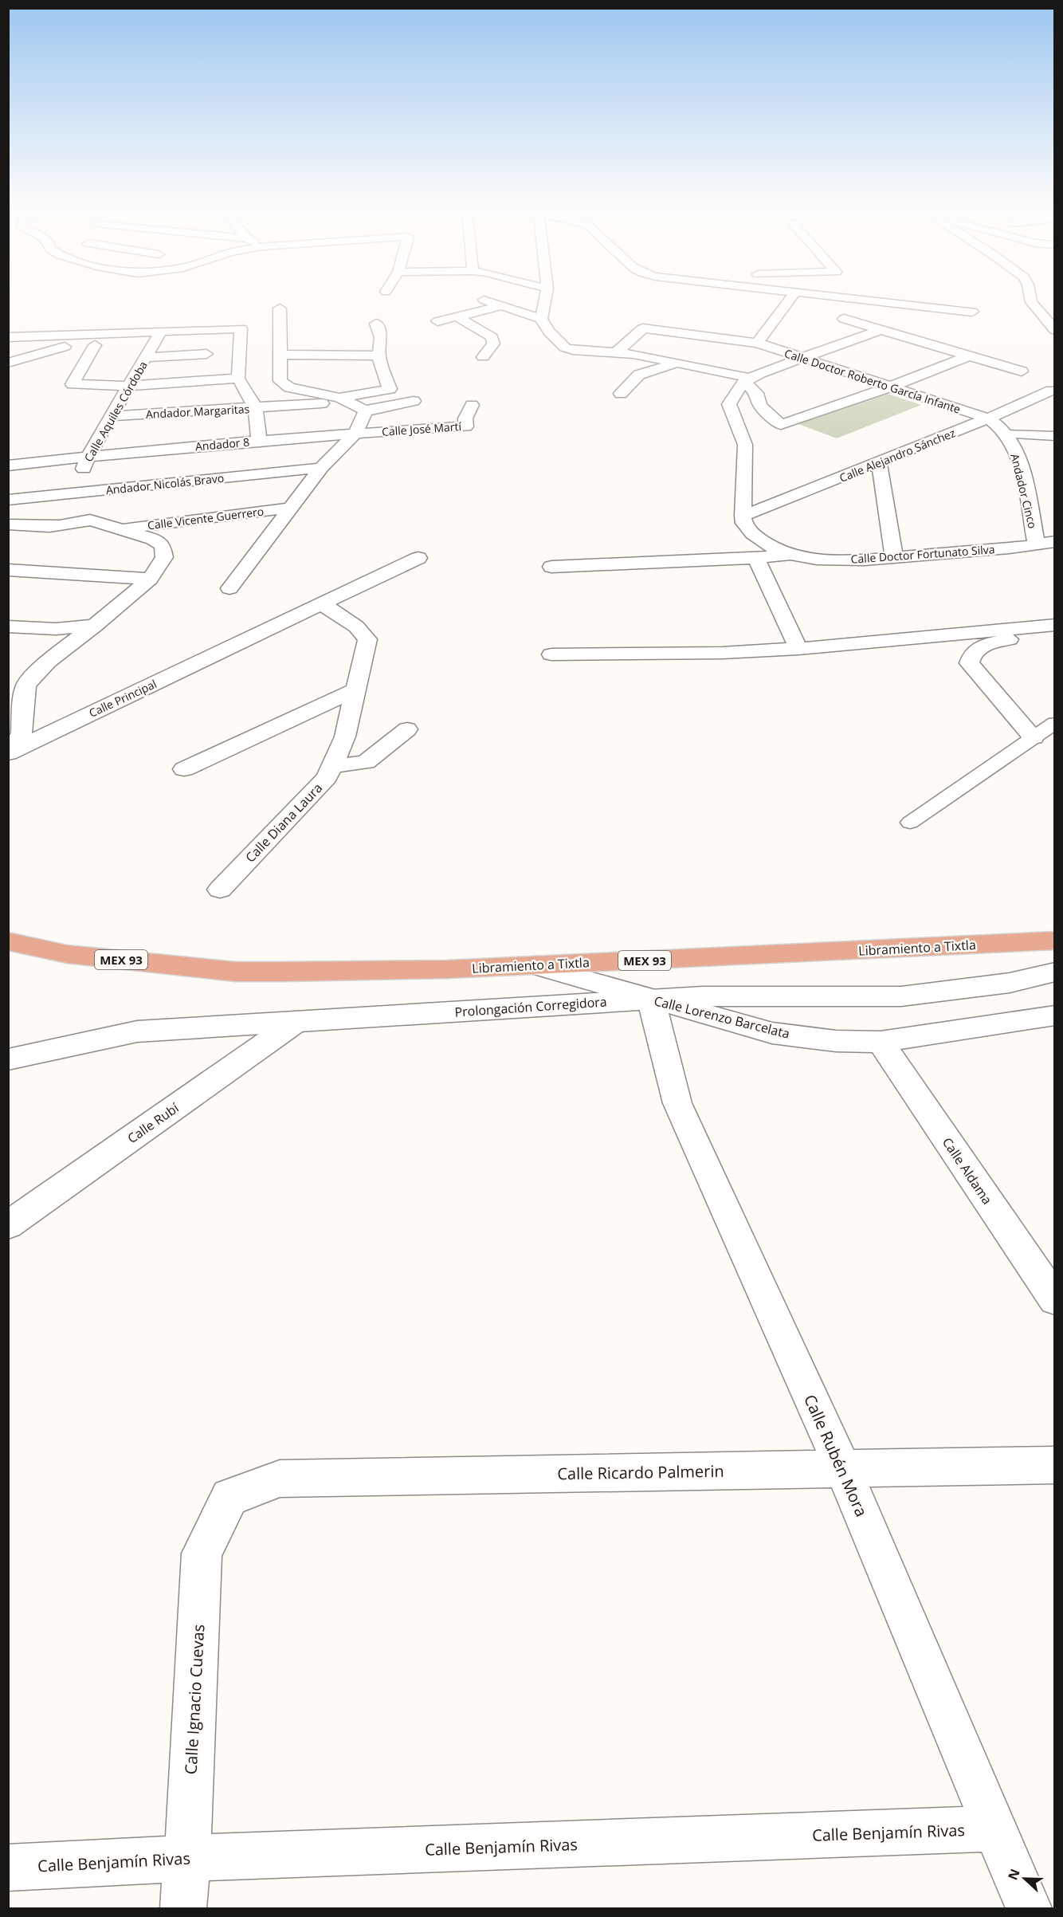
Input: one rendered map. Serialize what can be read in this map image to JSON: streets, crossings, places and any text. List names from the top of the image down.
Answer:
{
  "streets": {
    "main road": ["Libramiento a Tixtla", "MEX 93"],
    "street": [
      "Calle Doctor Roberto García Infante",
      "Calle Aquiles Córdoba",
      "Andador Margaritas",
      "Calle José Martí",
      "Andador 8",
      "Calle Alejandro Sánchez",
      "Andador Nicolás Bravo",
      "Andador Cinco",
      "Calle Vicente Guerrero",
      "Calle Doctor Fortunato Silva",
      "Calle Principal",
      "Calle Diana Laura",
      "Prolongación Corregidora",
      "Calle Lorenzo Barcelata",
      "Calle Rubí",
      "Calle Aldama",
      "Calle Rubén Mora",
      "Calle Ricardo Palmerin",
      "Calle Ignacio Cuevas",
      "Calle Benjamín Rivas"
    ]
  },
  "crossings": [
    ["Calle Doctor Roberto García Infante", "Calle Alejandro Sánchez"],
    ["Calle Doctor Roberto García Infante", "Andador Cinco"],
    ["Calle Aquiles Córdoba", "Andador Margaritas"],
    ["Calle Aquiles Córdoba", "Andador 8"],
    ["Calle Aquiles Córdoba", "Andador Nicolás Bravo"],
    ["Calle José Martí", "Andador 8"],
    ["Calle Alejandro Sánchez", "Andador Cinco"],
    ["Andador Cinco", "Calle Doctor Fortunato Silva"],
    ["Calle Principal", "Calle Diana Laura"],
    ["Libramiento a Tixtla", "Calle Lorenzo Barcelata"],
    ["Prolongación Corregidora", "Calle Lorenzo Barcelata"],
    ["Prolongación Corregidora", "Calle Rubí"],
    ["Prolongación Corregidora", "Calle Rubén Mora"],
    ["Calle Lorenzo Barcelata", "Calle Aldama"],
    ["Calle Lorenzo Barcelata", "Calle Rubén Mora"],
    ["Calle Rubén Mora", "Calle Ricardo Palmerin"],
    ["Calle Rubén Mora", "Calle Benjamín Rivas"],
    ["Calle Ricardo Palmerin", "Calle Ignacio Cuevas"],
    ["Calle Ignacio Cuevas", "Calle Benjamín Rivas"]
  ],
  "north": "left"
}
